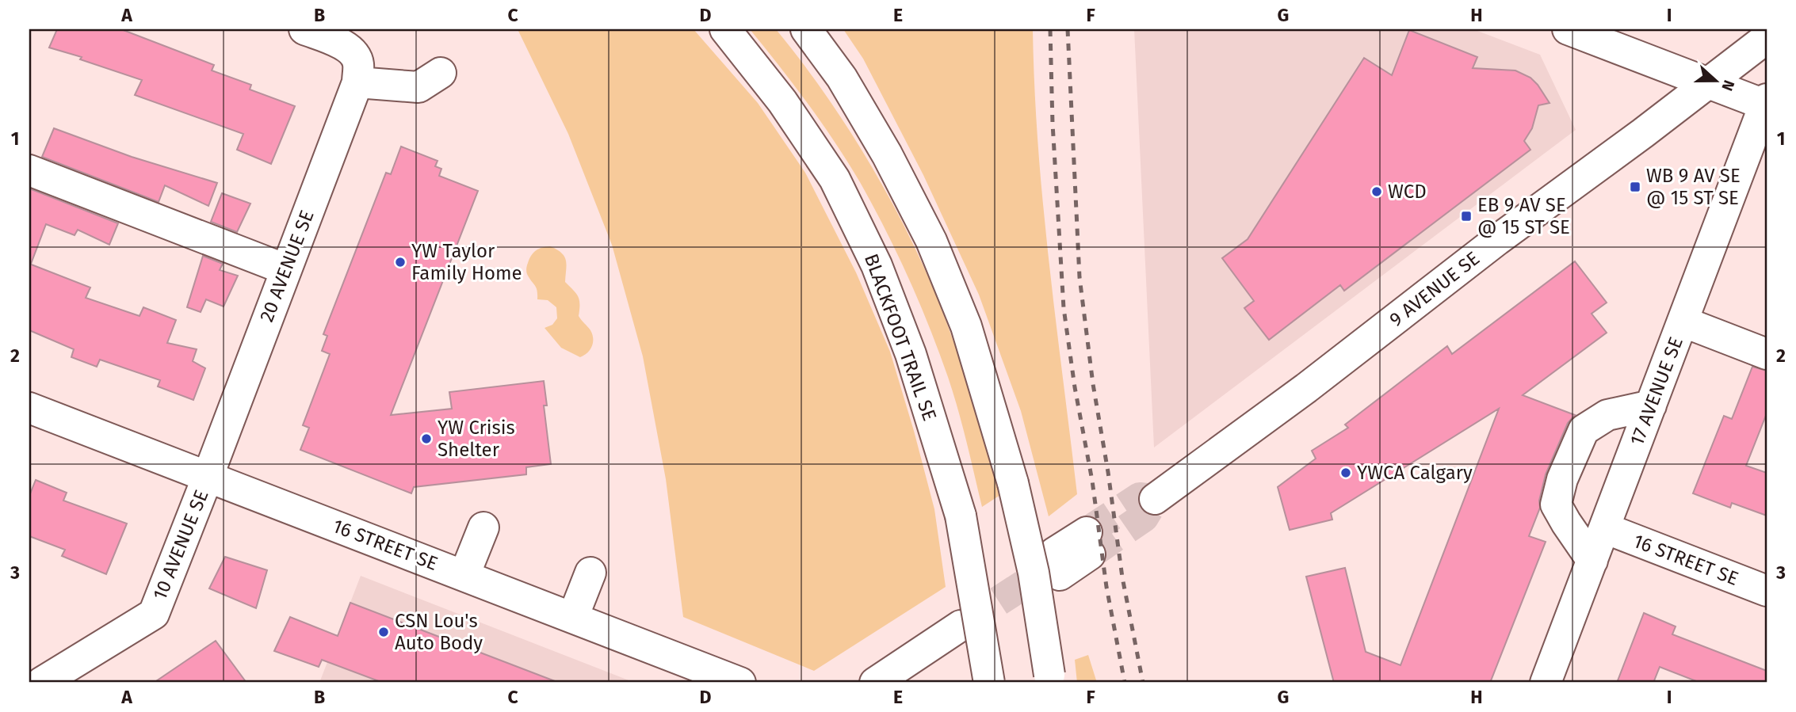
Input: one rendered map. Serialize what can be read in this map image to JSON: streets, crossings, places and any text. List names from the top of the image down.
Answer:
{
  "streets": {
    "street": [
      "20 AVENUE SE",
      "9 AVENUE SE",
      "BLACKFOOT TRAIL SE",
      "17 AVENUE SE",
      "10 AVENUE SE",
      "16 STREET SE"
    ]
  },
  "crossings": [
    ["20 AVENUE SE", "10 AVENUE SE"],
    ["20 AVENUE SE", "16 STREET SE"],
    ["17 AVENUE SE", "16 STREET SE"],
    ["10 AVENUE SE", "16 STREET SE"]
  ],
  "places": {
    "transit": ["WB 9 AV SE @ 15 ST SE", "EB 9 AV SE @ 15 ST SE"],
    "other": [
      "WCD",
      "YW Taylor Family Home",
      "YW Crisis Shelter",
      "YWCA Calgary",
      "CSN Lou's Auto Body"
    ]
  },
  "north": "right",
  "grid": {
    "columns": [
      "A",
      "B",
      "C",
      "D",
      "E",
      "F",
      "G",
      "H",
      "I"
    ],
    "rows": ["1", "2", "3"]
  }
}
